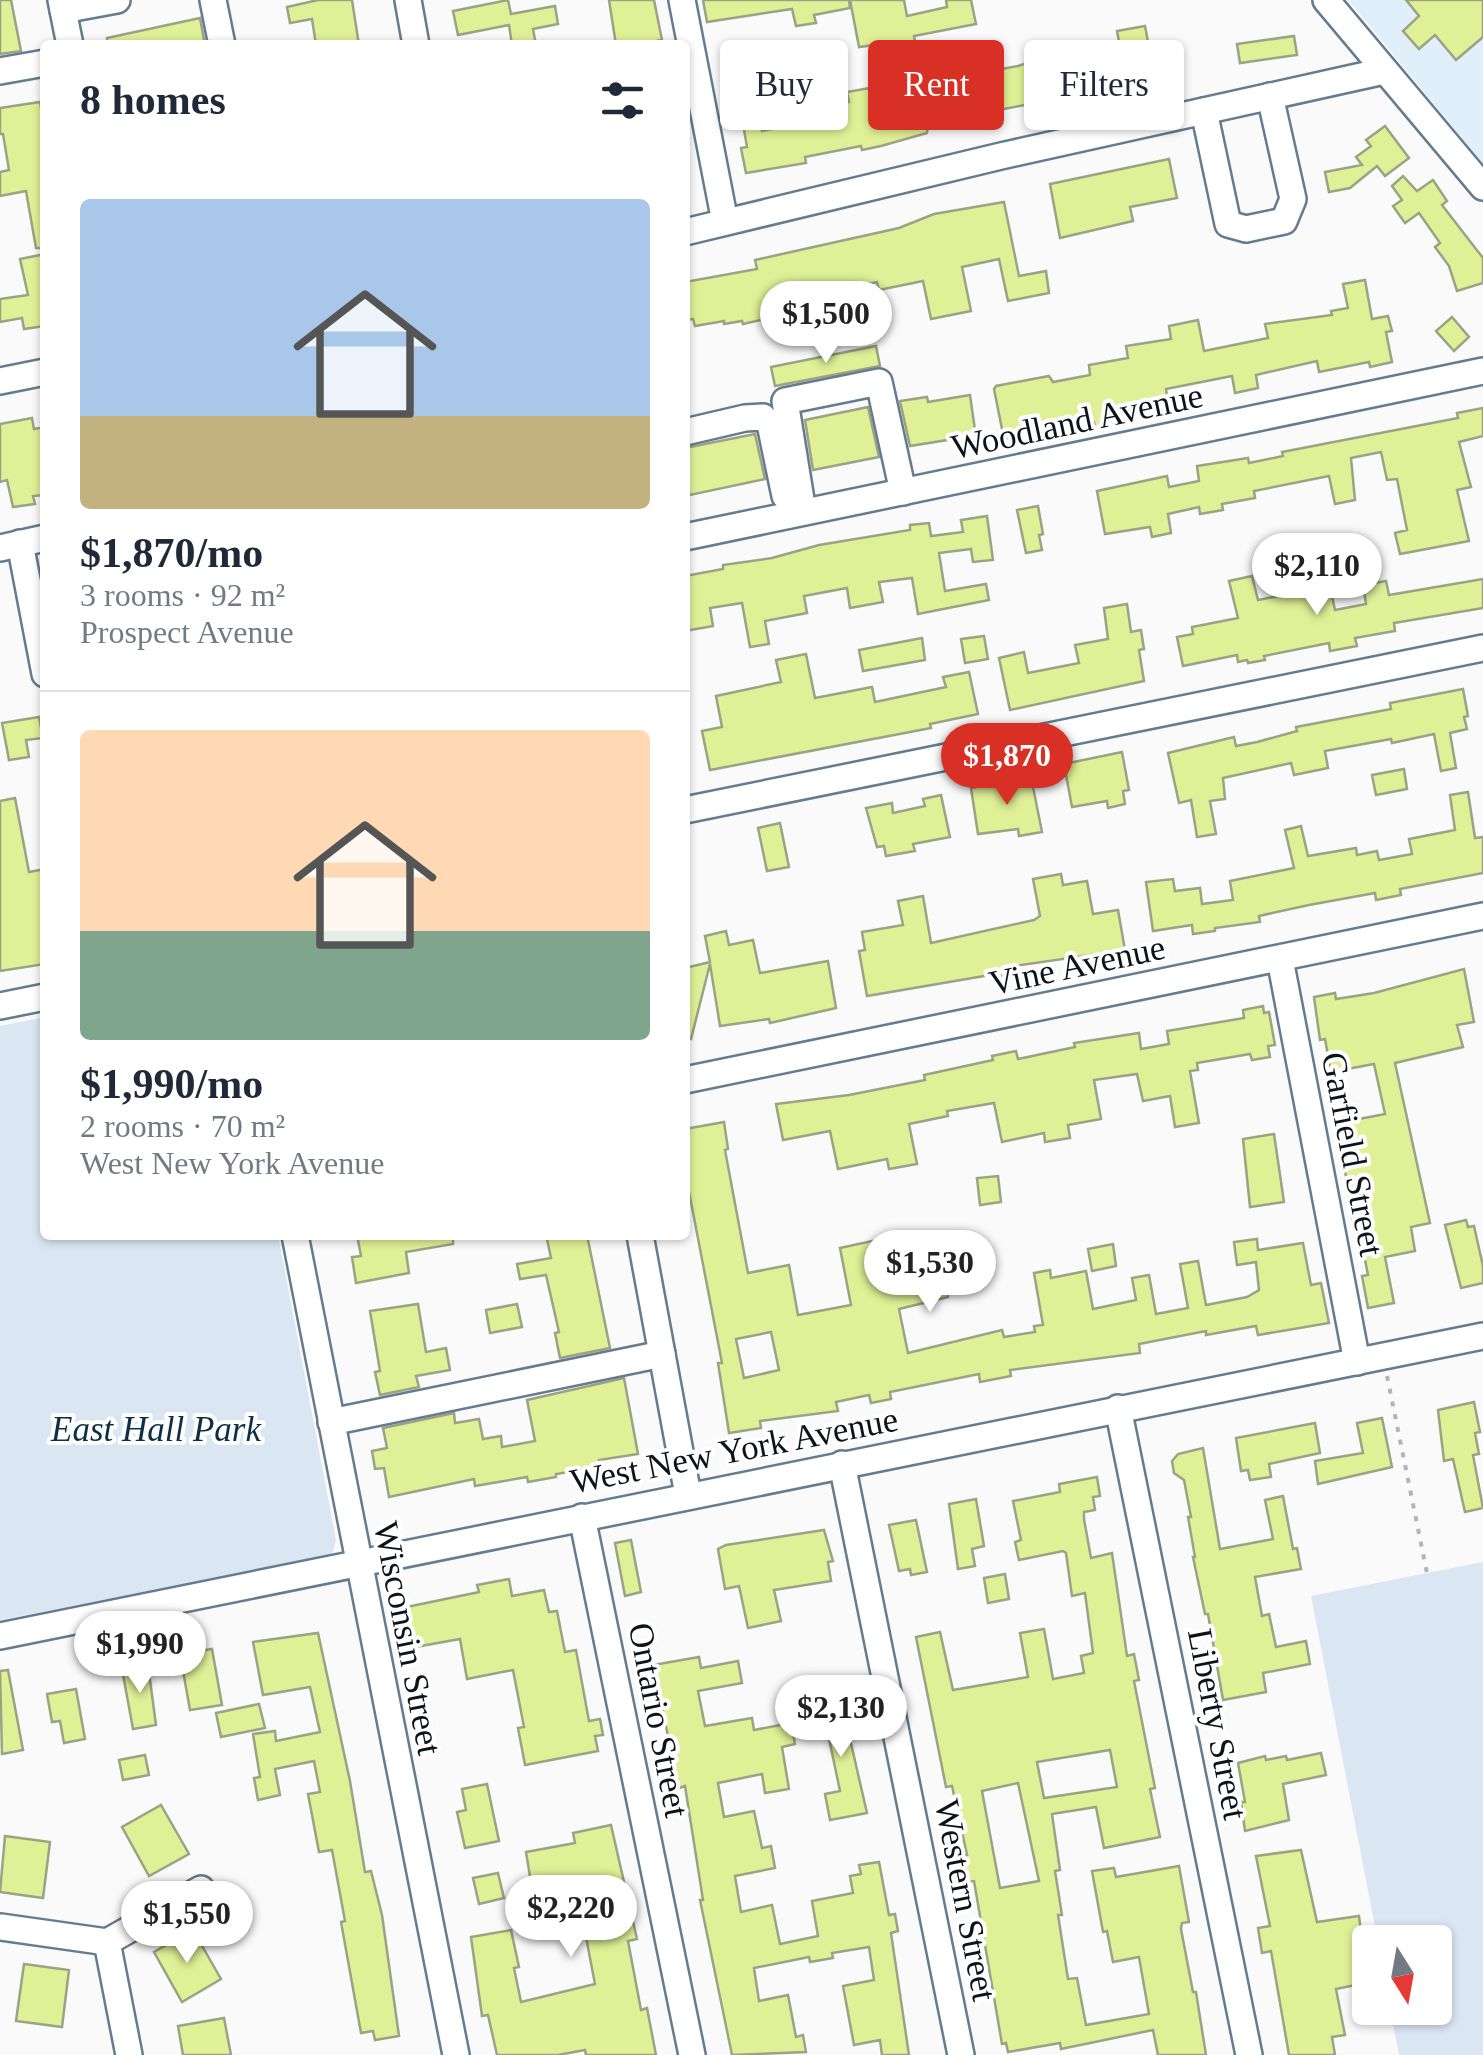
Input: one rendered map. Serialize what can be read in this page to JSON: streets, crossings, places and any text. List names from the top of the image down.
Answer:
{
  "streets": {
    "street": [
      "Woodland Avenue",
      "Vine Avenue",
      "Garfield Street",
      "West New York Avenue",
      "Wisconsin Street",
      "Ontario Street",
      "Liberty Street",
      "Western Street"
    ]
  },
  "crossings": [
    ["Vine Avenue", "Garfield Street"],
    ["Garfield Street", "West New York Avenue"],
    ["West New York Avenue", "Wisconsin Street"],
    ["West New York Avenue", "Ontario Street"],
    ["West New York Avenue", "Liberty Street"],
    ["West New York Avenue", "Western Street"]
  ],
  "parks": ["East Hall Park"],
  "north": "bottom",
  "page": {
    "chip": ["Buy", "Rent", "Filters"],
    "heading": "8 homes",
    "list": [
      {
        "name": "$1,870/mo",
        "note": "3 rooms · 92 m² · Prospect Avenue"
      },
      {
        "name": "$1,990/mo",
        "note": "2 rooms · 70 m² · West New York Avenue"
      }
    ],
    "price": [
      "$1,500",
      "$2,110",
      "$1,870",
      "$1,530",
      "$1,990",
      "$2,130",
      "$2,220",
      "$1,550"
    ]
  }
}
